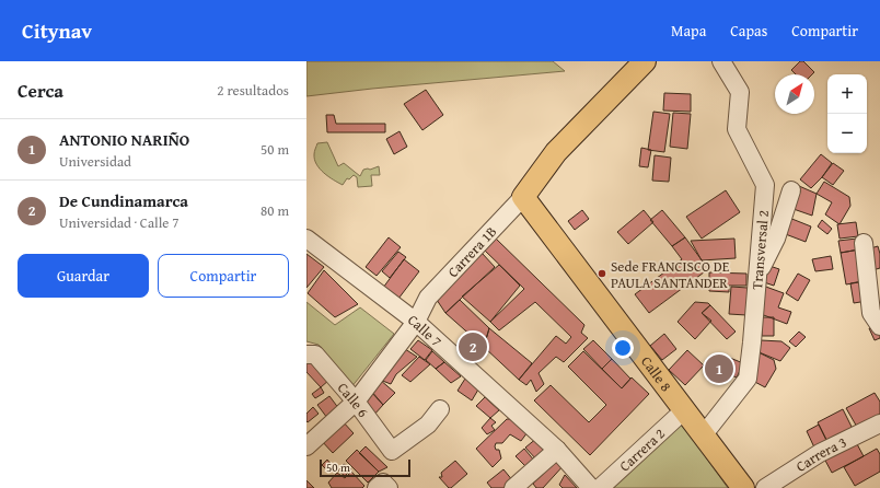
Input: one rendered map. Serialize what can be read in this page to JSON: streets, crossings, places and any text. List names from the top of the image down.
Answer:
{
  "streets": {
    "main road": ["Carrera 1B", "Calle 8"],
    "street": [
      "Transversal 2",
      "Calle 7",
      "Calle 6",
      "Carrera 2",
      "Carrera 3"
    ]
  },
  "crossings": [
    ["Transversal 2", "Calle 8"],
    ["Carrera 1B", "Calle 7"],
    ["Carrera 1B", "Calle 8"],
    ["Carrera 1B", "Calle 6"],
    ["Calle 8", "Carrera 2"]
  ],
  "places": ["Sede FRANCISCO DE PAULA SANTANDER"],
  "scale_bar": "50 m",
  "north": "top right",
  "page": {
    "header": "Citynav",
    "nav": ["Mapa", "Capas", "Compartir"],
    "heading": ["Cerca", "2 resultados"],
    "map_buttons": ["+", "−"],
    "list": [
      {
        "mark": "1",
        "name": "ANTONIO NARIÑO",
        "note": "Universidad",
        "value": "50 m"
      },
      {
        "mark": "2",
        "name": "De Cundinamarca",
        "note": "Universidad · Calle 7",
        "value": "80 m"
      }
    ],
    "buttons": ["Guardar", "Compartir"],
    "pins": ["2", "1"],
    "scale": "50 m"
  }
}
